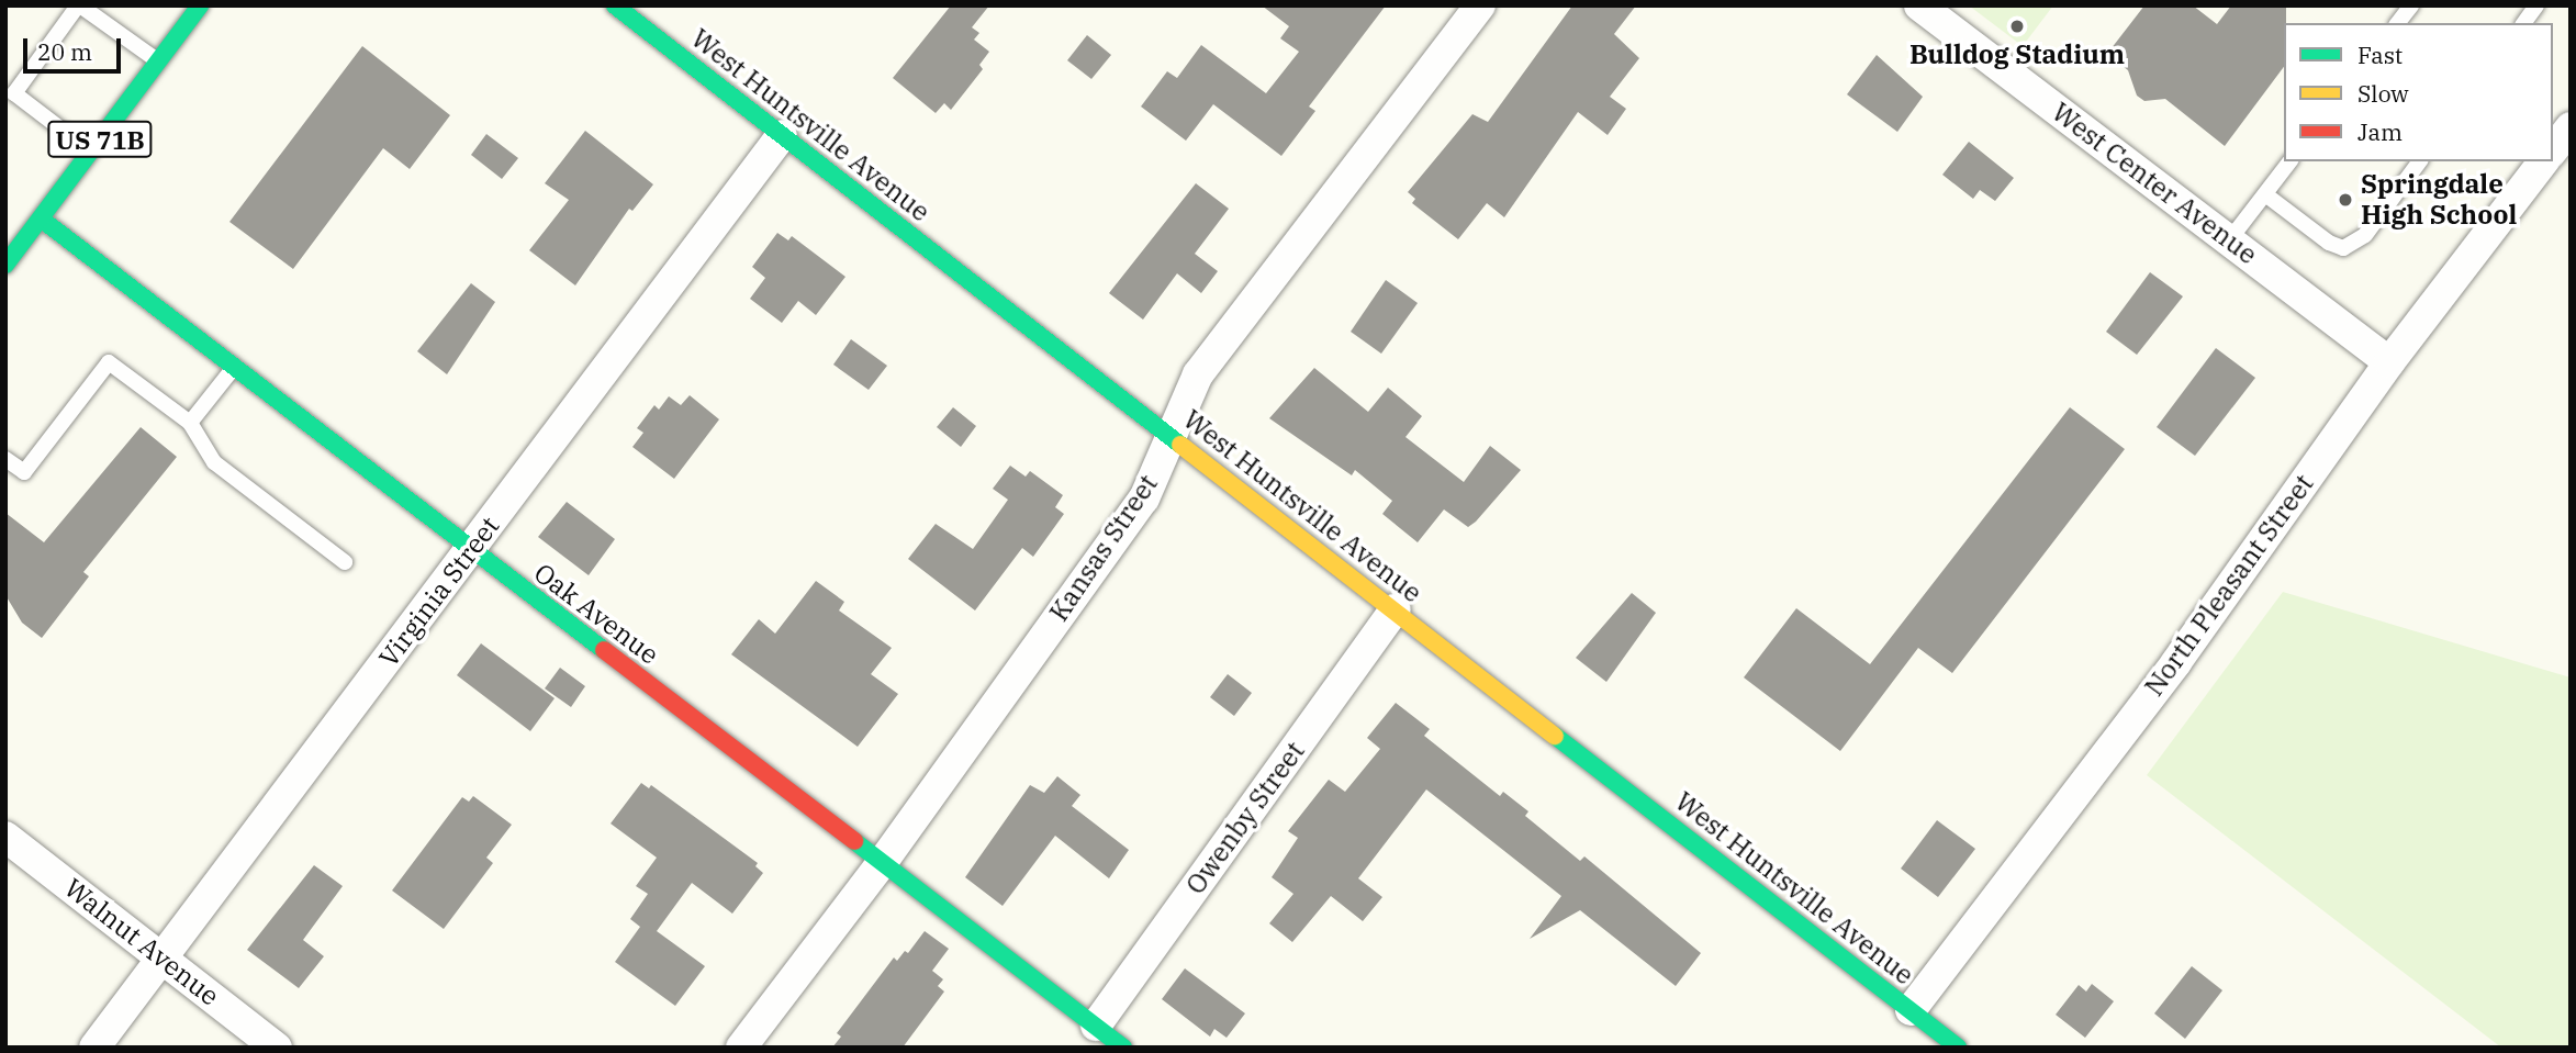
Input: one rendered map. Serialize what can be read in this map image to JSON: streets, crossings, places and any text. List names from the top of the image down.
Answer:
{
  "streets": {
    "main road": ["West Huntsville Avenue", "US 71B", "Oak Avenue"],
    "street": [
      "West Center Avenue",
      "Kansas Street",
      "North Pleasant Street",
      "Virginia Street",
      "Owenby Street",
      "Walnut Avenue"
    ]
  },
  "crossings": [
    ["West Huntsville Avenue", "Kansas Street"],
    ["West Huntsville Avenue", "North Pleasant Street"],
    ["West Huntsville Avenue", "Virginia Street"],
    ["West Huntsville Avenue", "Owenby Street"],
    ["US 71B", "Oak Avenue"],
    ["West Center Avenue", "North Pleasant Street"],
    ["Kansas Street", "Oak Avenue"],
    ["Virginia Street", "Oak Avenue"],
    ["Virginia Street", "Walnut Avenue"],
    ["Oak Avenue", "Owenby Street"]
  ],
  "places": ["Bulldog Stadium", "Springdale High School"],
  "legend": ["Fast", "Slow", "Jam"],
  "scale_bar": "20 m"
}
